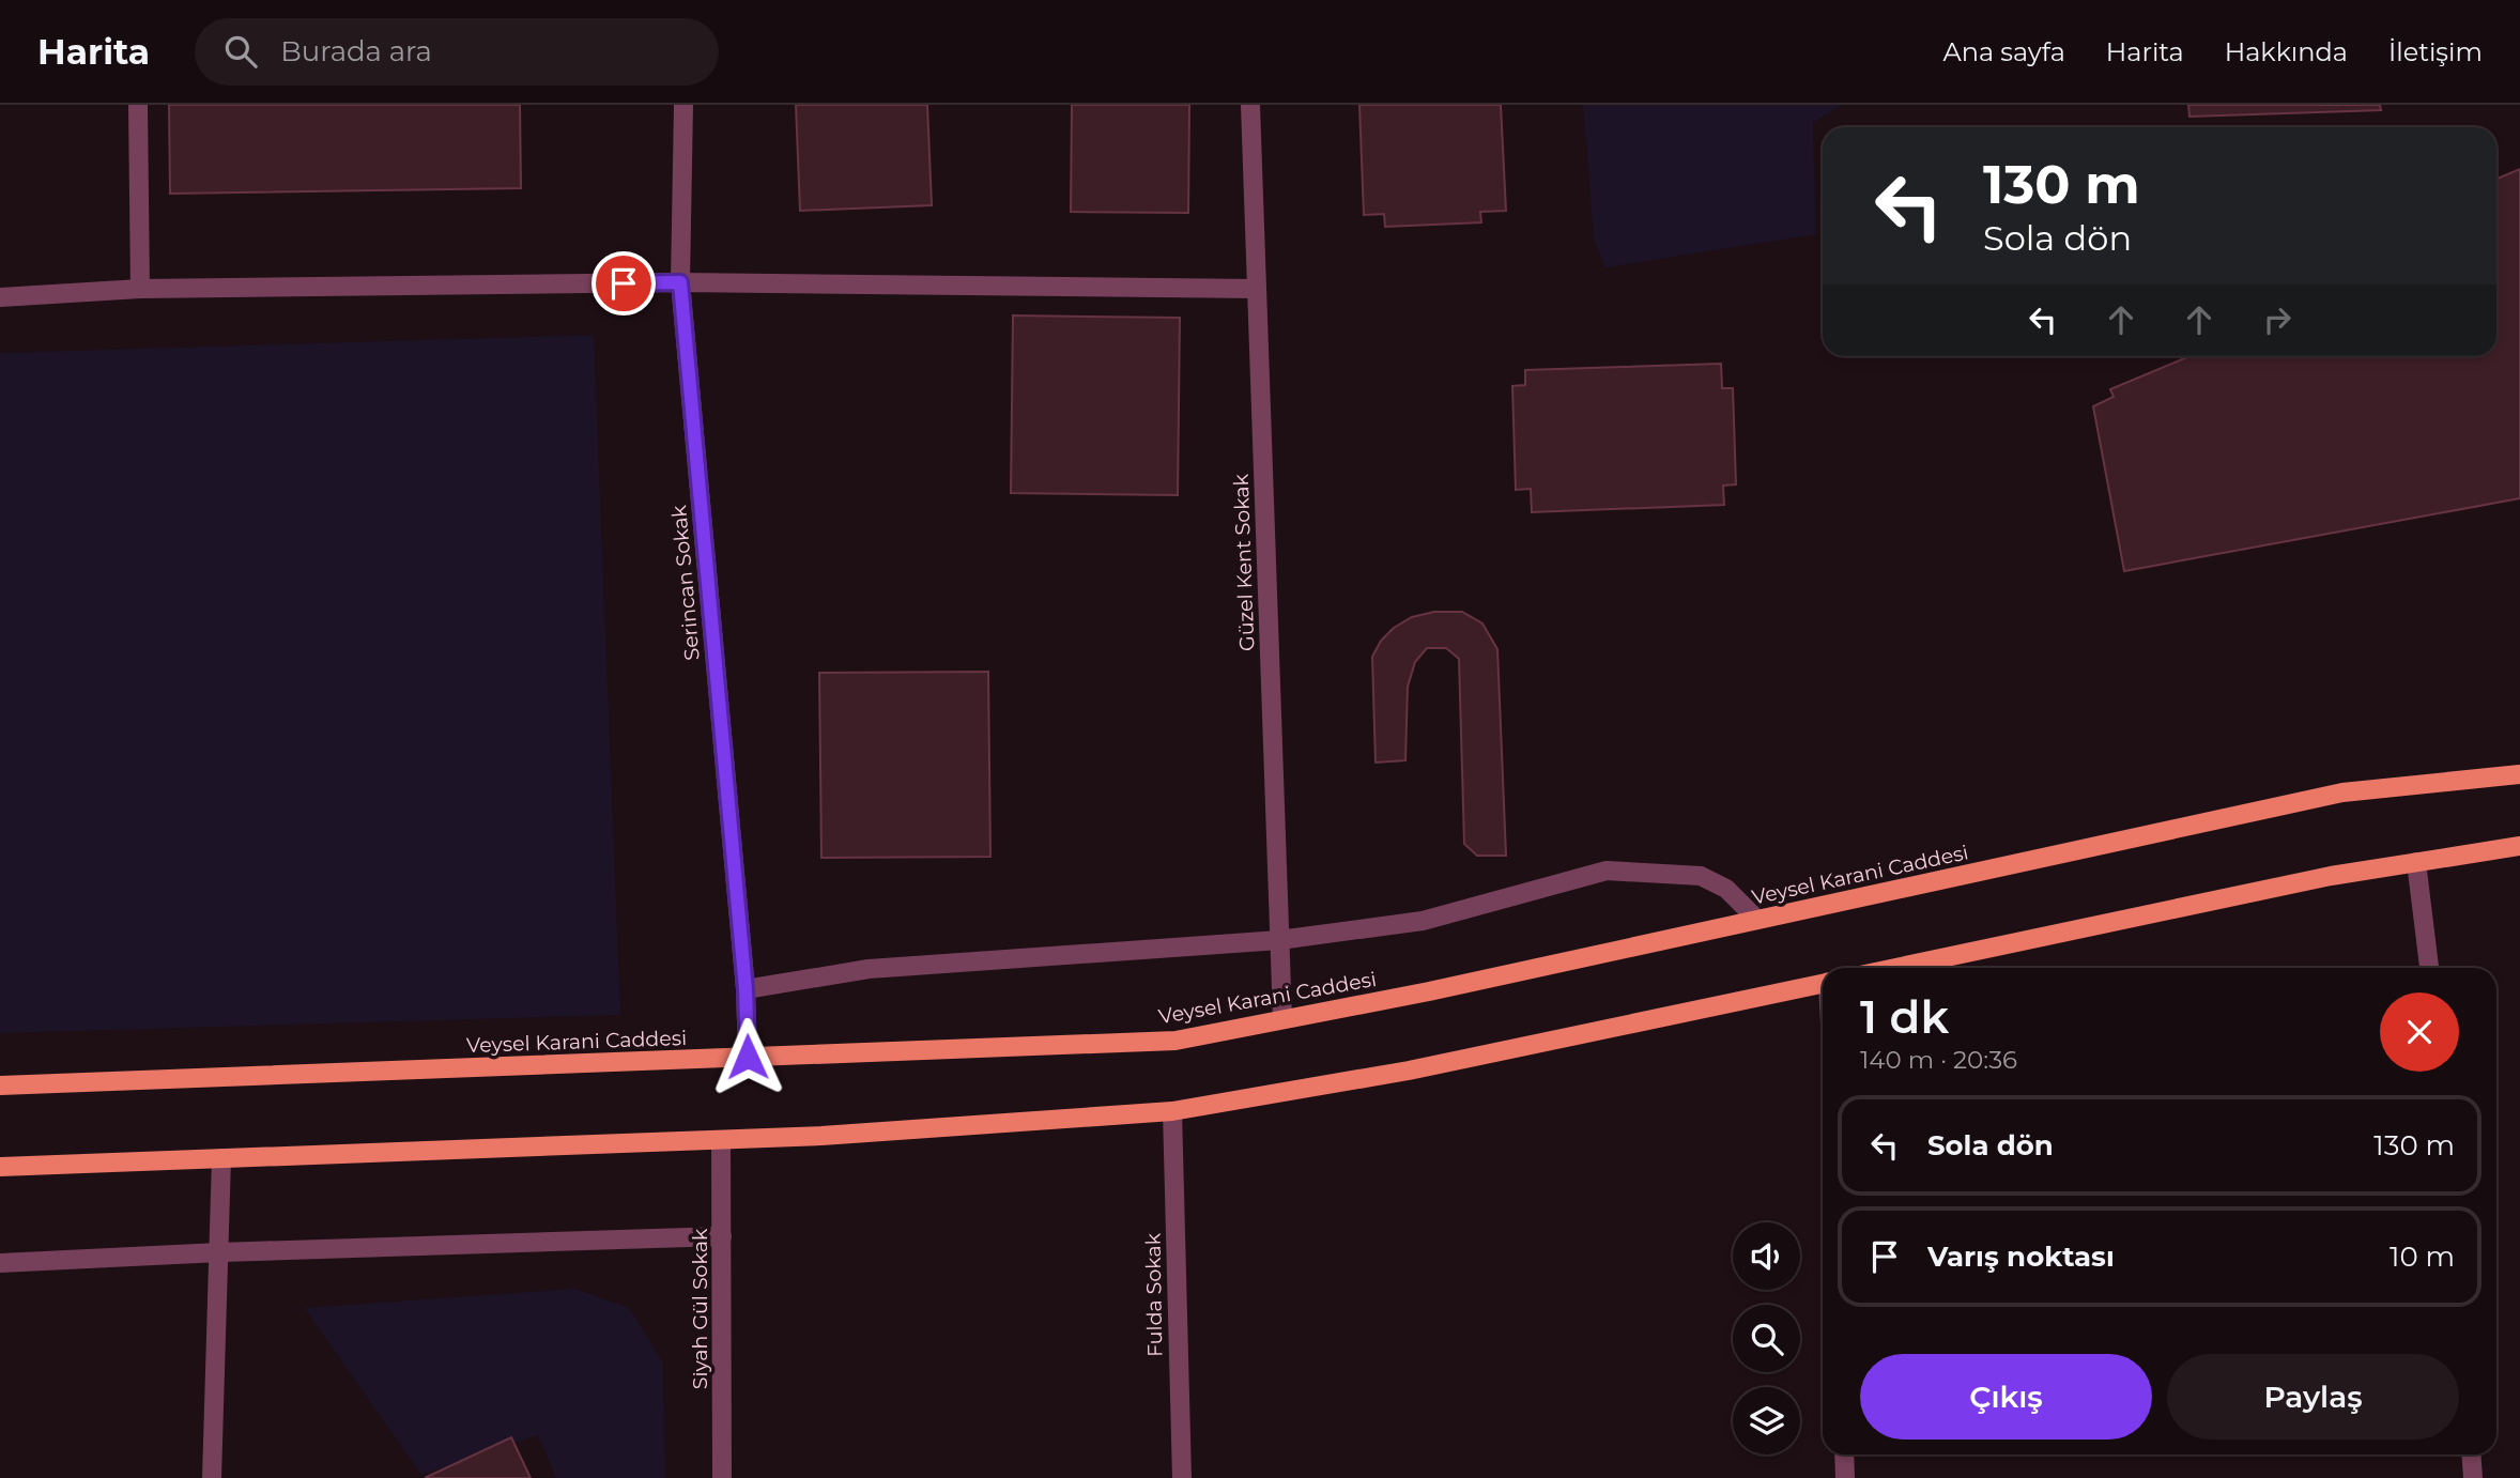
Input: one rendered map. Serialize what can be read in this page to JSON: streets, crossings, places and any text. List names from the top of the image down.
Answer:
{
  "streets": {
    "main road": ["Veysel Karani Caddesi"],
    "street": [
      "Güzel Kent Sokak",
      "Serincan Sokak",
      "Fulda Sokak",
      "Siyah Gül Sokak"
    ]
  },
  "crossings": [
    ["Güzel Kent Sokak", "Veysel Karani Caddesi"],
    ["Serincan Sokak", "Veysel Karani Caddesi"]
  ],
  "page": {
    "header": "Harita",
    "search": "Burada ara",
    "nav": [
      "Ana sayfa",
      "Harita",
      "Hakkında",
      "İletişim"
    ],
    "turn": ["130 m", "Sola dön"],
    "heading": ["1 dk", "140 m · 20:36"],
    "list": [
      {
        "name": "Sola dön",
        "value": "130 m"
      },
      {
        "name": "Varış noktası",
        "value": "10 m"
      }
    ],
    "buttons": ["Çıkış", "Paylaş"]
  }
}
